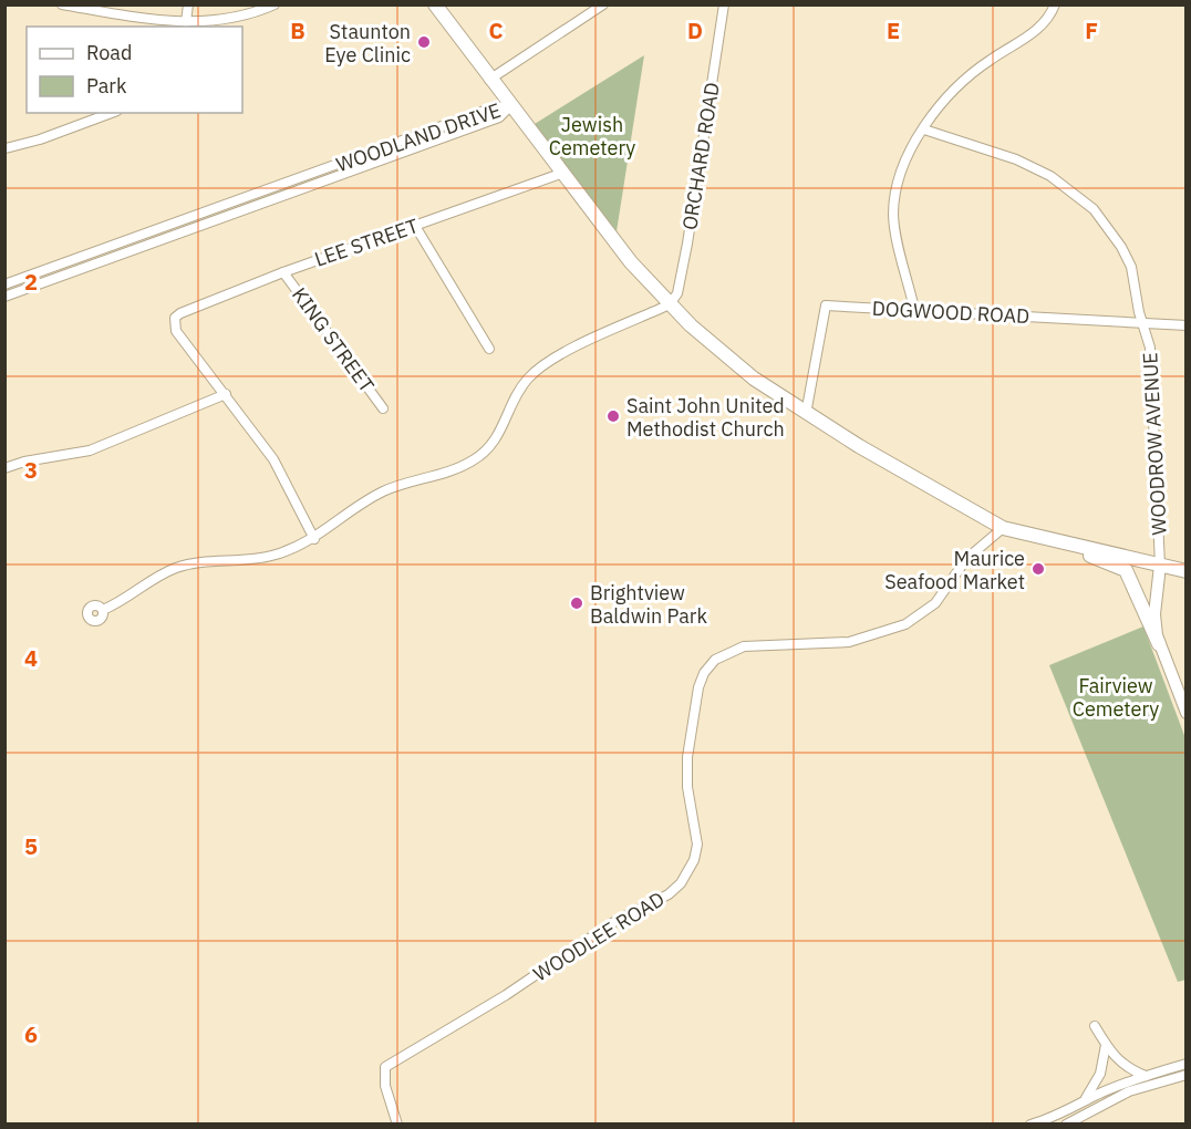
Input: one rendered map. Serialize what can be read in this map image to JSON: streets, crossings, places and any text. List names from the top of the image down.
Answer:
{
  "streets": {
    "street": [
      "WOODLAND DRIVE",
      "ORCHARD ROAD",
      "LEE STREET",
      "DOGWOOD ROAD",
      "KING STREET",
      "WOODROW AVENUE",
      "WOODLEE ROAD"
    ]
  },
  "crossings": [
    ["LEE STREET", "KING STREET"],
    ["DOGWOOD ROAD", "WOODROW AVENUE"]
  ],
  "parks": ["Jewish Cemetery", "Fairview Cemetery"],
  "places": [
    "Staunton Eye Clinic",
    "Saint John United Methodist Church",
    "Maurice Seafood Market",
    "Brightview Baldwin Park"
  ],
  "legend": ["Road", "Park"],
  "grid": {
    "columns": [
      "B",
      "C",
      "D",
      "E",
      "F"
    ],
    "rows": [
      "2",
      "3",
      "4",
      "5",
      "6"
    ]
  }
}
